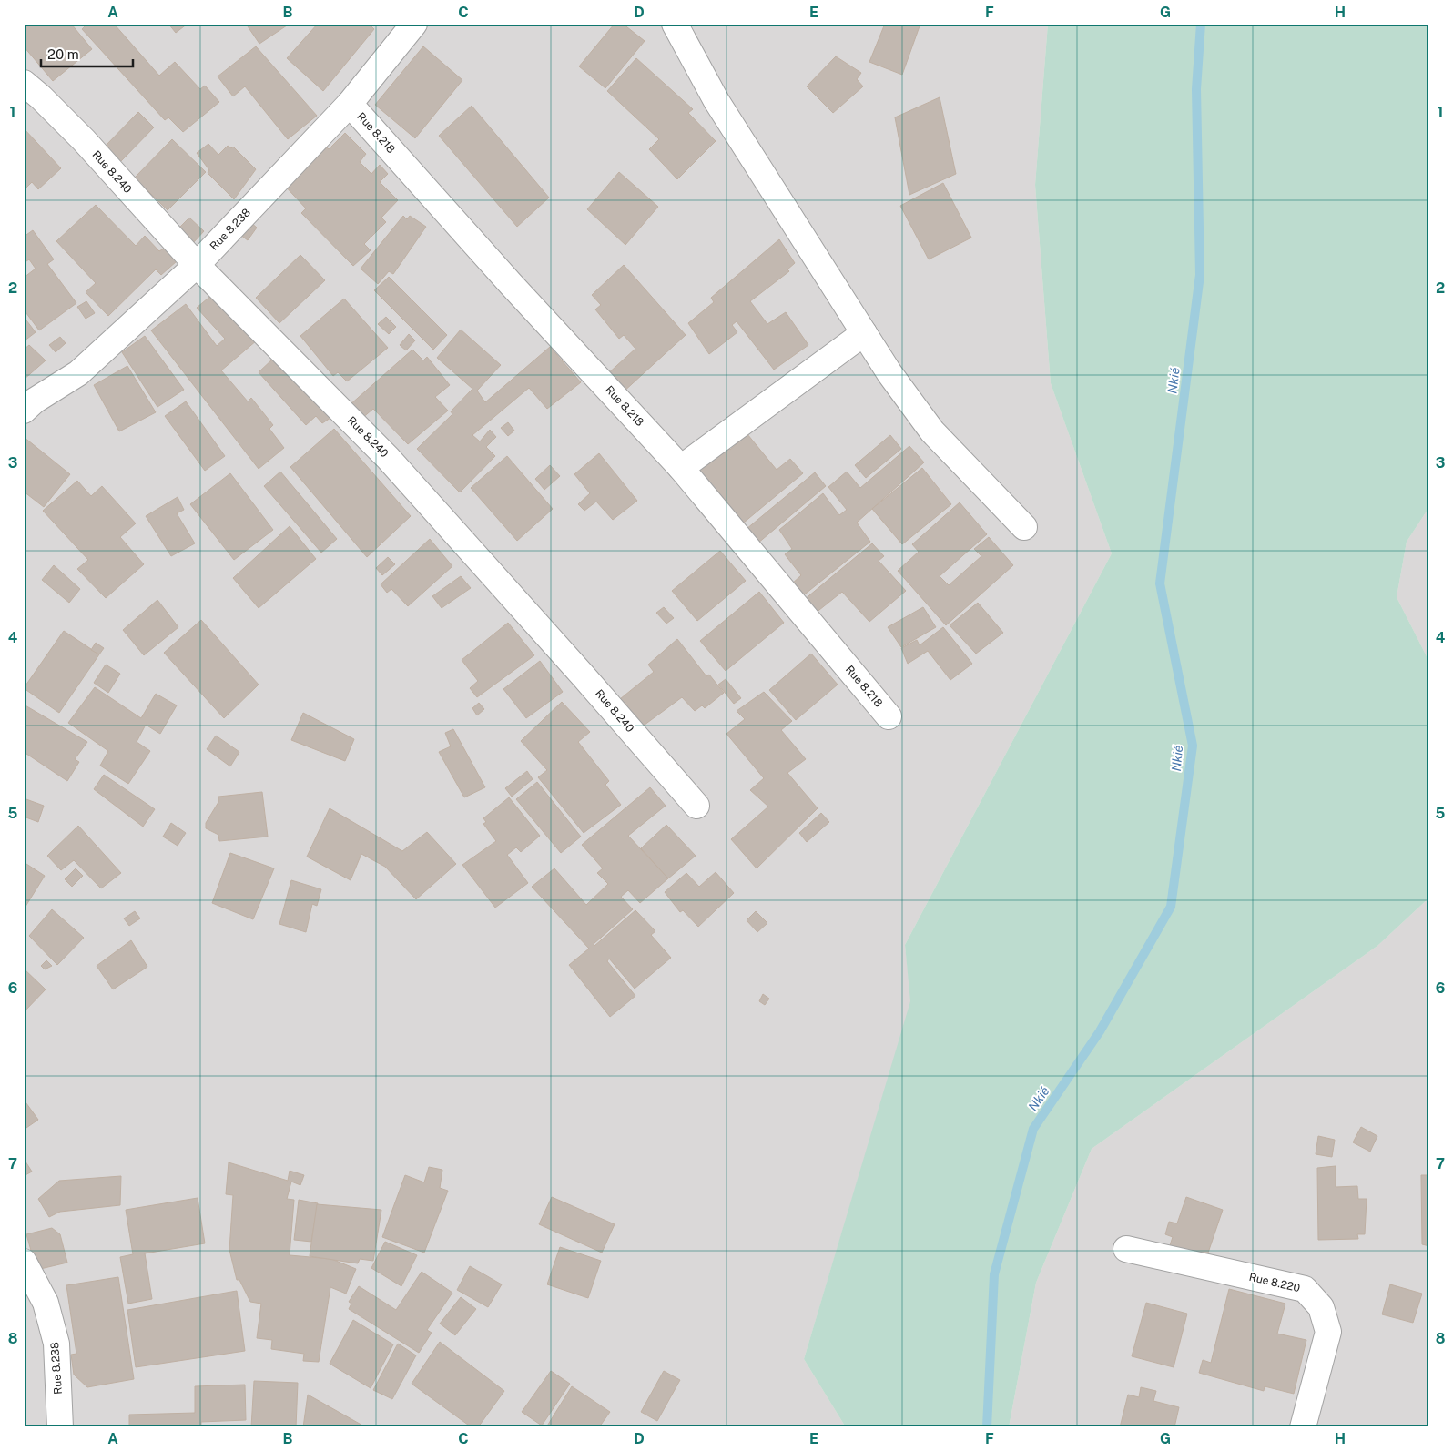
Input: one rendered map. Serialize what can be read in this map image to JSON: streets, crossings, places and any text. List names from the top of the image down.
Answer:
{
  "streets": {
    "street": [
      "Rue 8.218",
      "Rue 8.240",
      "Rue 8.238",
      "Rue 8.220"
    ]
  },
  "crossings": [
    ["Rue 8.218", "Rue 8.238"],
    ["Rue 8.240", "Rue 8.238"]
  ],
  "water": ["Nkié"],
  "scale_bar": "20 m",
  "grid": {
    "columns": [
      "A",
      "B",
      "C",
      "D",
      "E",
      "F",
      "G",
      "H"
    ],
    "rows": [
      "1",
      "2",
      "3",
      "4",
      "5",
      "6",
      "7",
      "8"
    ]
  }
}
